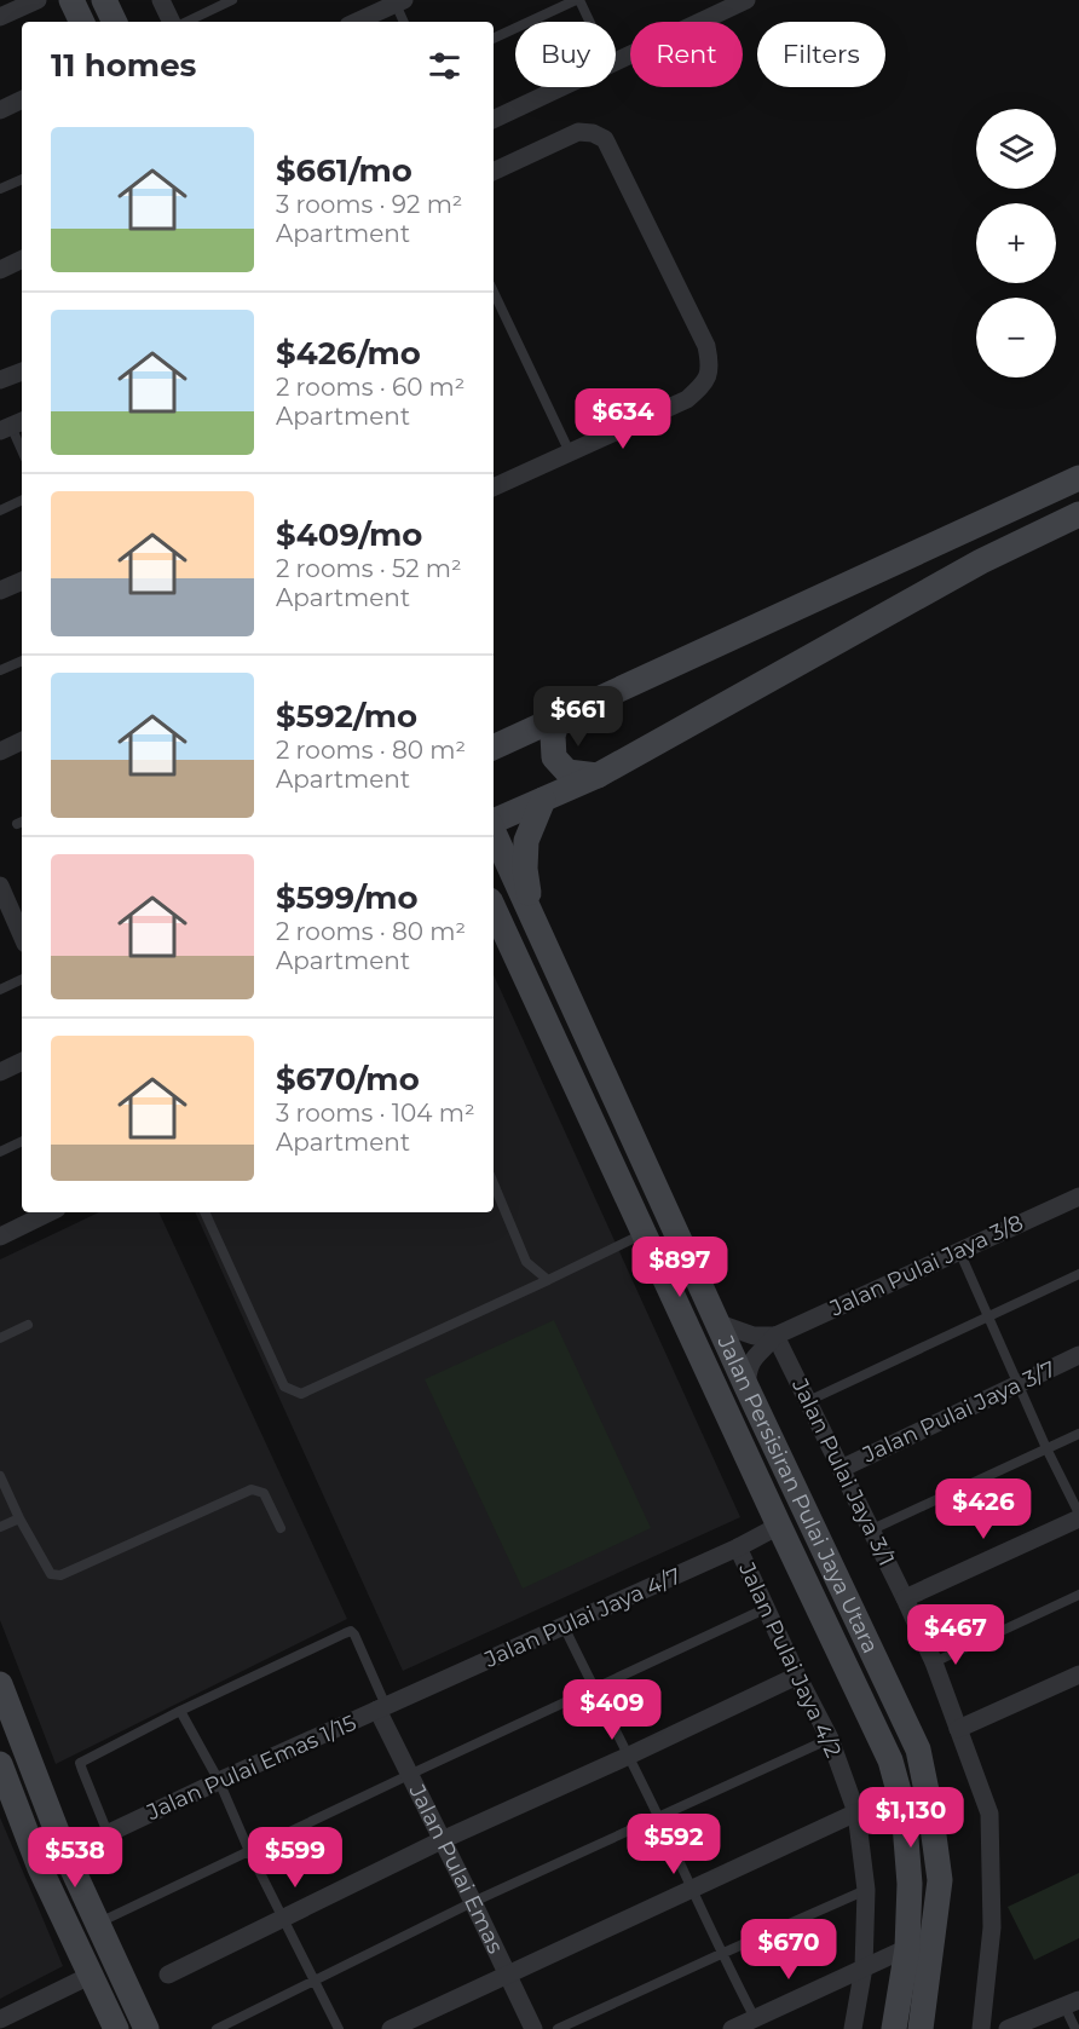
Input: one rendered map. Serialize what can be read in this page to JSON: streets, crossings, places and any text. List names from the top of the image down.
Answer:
{
  "streets": {
    "main road": ["Jalan Persisiran Pulai Jaya Utara"],
    "street": [
      "Jalan Pulai Jaya 3/8",
      "Jalan Pulai Jaya 3/7",
      "Jalan Pulai Jaya 3/1",
      "Jalan Pulai Jaya 4/7",
      "Jalan Pulai Jaya 4/2",
      "Jalan Pulai Emas 1/15",
      "Jalan Pulai Emas"
    ]
  },
  "crossings": [
    ["Jalan Pulai Jaya 3/8", "Jalan Pulai Jaya 3/1"],
    ["Jalan Pulai Jaya 3/7", "Jalan Pulai Jaya 3/1"],
    ["Jalan Persisiran Pulai Jaya Utara", "Jalan Pulai Jaya 4/7"],
    ["Jalan Pulai Jaya 4/7", "Jalan Pulai Jaya 4/2"],
    ["Jalan Pulai Jaya 4/7", "Jalan Pulai Emas 1/15"],
    ["Jalan Pulai Jaya 4/7", "Jalan Pulai Emas"],
    ["Jalan Pulai Emas 1/15", "Jalan Pulai Emas"]
  ],
  "page": {
    "chip": ["Buy", "Rent", "Filters"],
    "heading": "11 homes",
    "map_buttons": ["+", "−"],
    "list": [
      {
        "name": "$661/mo",
        "note": "3 rooms · 92 m² · Apartment"
      },
      {
        "name": "$426/mo",
        "note": "2 rooms · 60 m² · Apartment"
      },
      {
        "name": "$409/mo",
        "note": "2 rooms · 52 m² · Apartment"
      },
      {
        "name": "$592/mo",
        "note": "2 rooms · 80 m² · Apartment"
      },
      {
        "name": "$599/mo",
        "note": "2 rooms · 80 m² · Apartment"
      },
      {
        "name": "$670/mo",
        "note": "3 rooms · 104 m² · Apartment"
      }
    ],
    "price": [
      "$634",
      "$661",
      "$897",
      "$426",
      "$467",
      "$409",
      "$1,130",
      "$592",
      "$538",
      "$599",
      "$670"
    ]
  }
}
